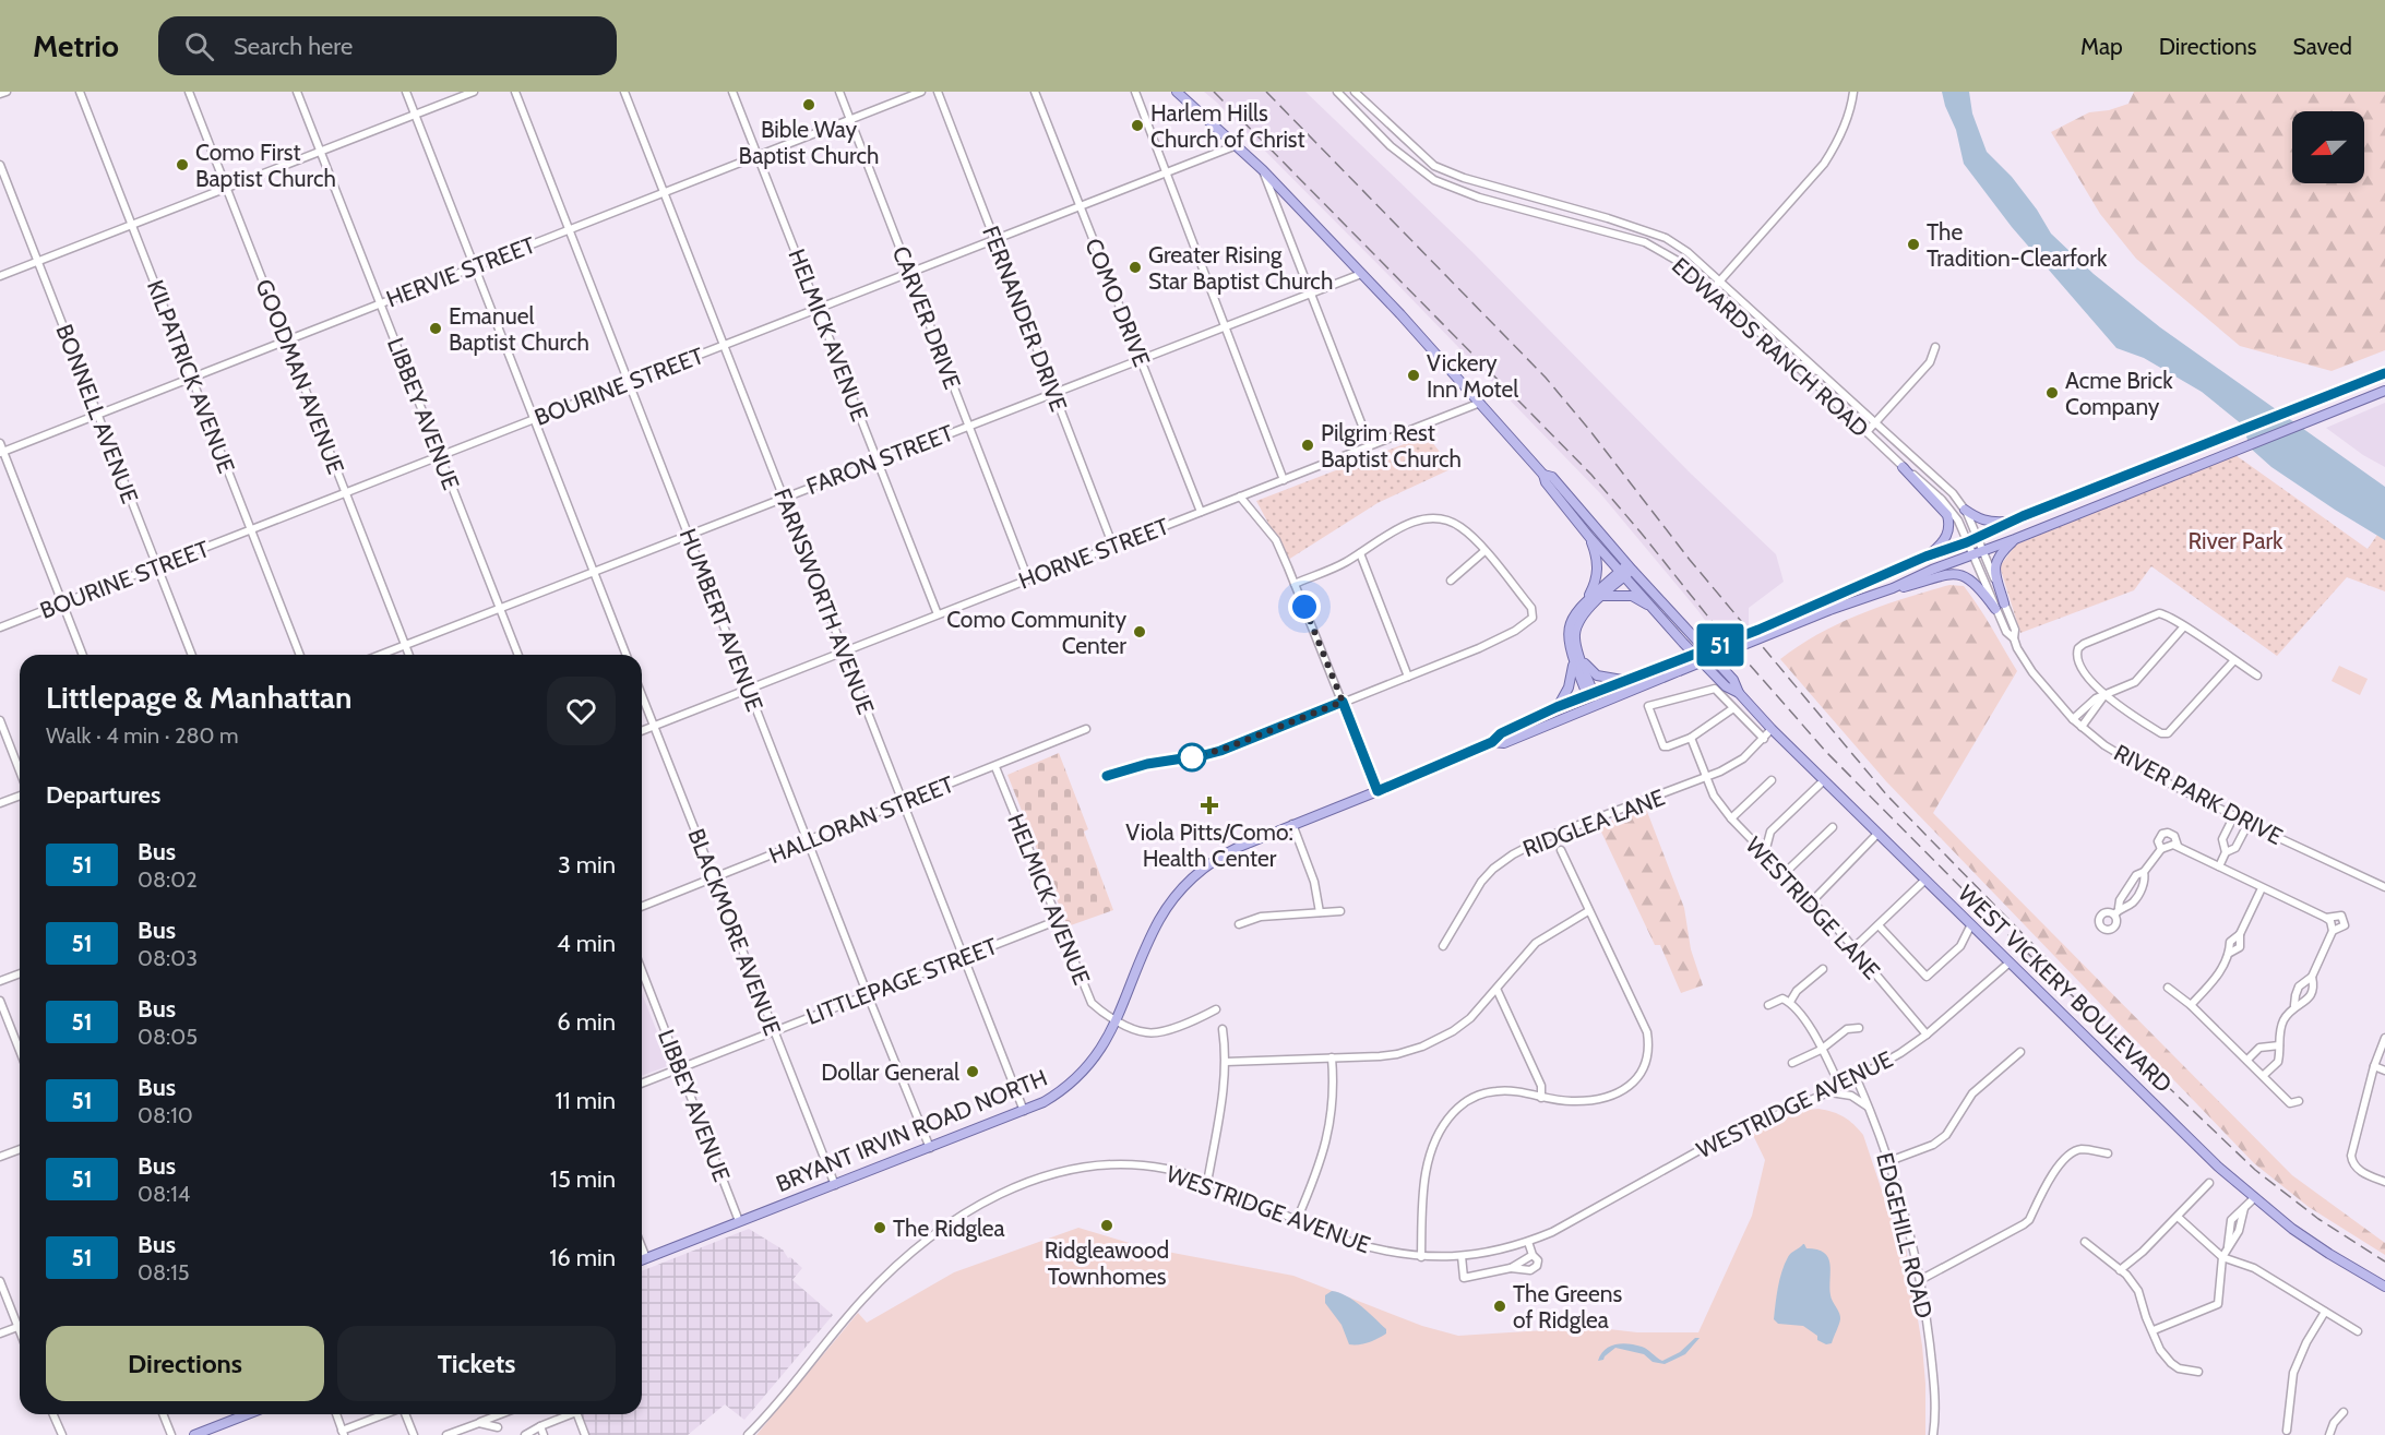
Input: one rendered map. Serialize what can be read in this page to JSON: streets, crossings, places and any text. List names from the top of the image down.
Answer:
{
  "streets": {
    "main road": ["WEST VICKERY BOULEVARD", "BRYANT IRVIN ROAD NORTH"],
    "street": [
      "HERVIE STREET",
      "COMO DRIVE",
      "CARVER DRIVE",
      "FERNANDER DRIVE",
      "HELMICK AVENUE",
      "EDWARDS RANCH ROAD",
      "KILPATRICK AVENUE",
      "GOODMAN AVENUE",
      "BOURINE STREET",
      "BONNELL AVENUE",
      "LIBBEY AVENUE",
      "FARON STREET",
      "HORNE STREET",
      "FARNSWORTH AVENUE",
      "HUMBERT AVENUE",
      "RIVER PARK DRIVE",
      "HALLORAN STREET",
      "RIDGLEA LANE",
      "WESTRIDGE LANE",
      "BLACKMORE AVENUE",
      "LITTLEPAGE STREET",
      "WESTRIDGE AVENUE",
      "EDGEHILL ROAD"
    ]
  },
  "crossings": [
    ["HERVIE STREET", "CARVER DRIVE"],
    ["HERVIE STREET", "HELMICK AVENUE"],
    ["HERVIE STREET", "KILPATRICK AVENUE"],
    ["HERVIE STREET", "GOODMAN AVENUE"],
    ["HERVIE STREET", "BONNELL AVENUE"],
    ["HERVIE STREET", "LIBBEY AVENUE"],
    ["HERVIE STREET", "FARNSWORTH AVENUE"],
    ["HERVIE STREET", "HUMBERT AVENUE"],
    ["COMO DRIVE", "BOURINE STREET"],
    ["COMO DRIVE", "FARON STREET"],
    ["COMO DRIVE", "HORNE STREET"],
    ["CARVER DRIVE", "BOURINE STREET"],
    ["CARVER DRIVE", "FARON STREET"],
    ["CARVER DRIVE", "HORNE STREET"],
    ["FERNANDER DRIVE", "BOURINE STREET"],
    ["FERNANDER DRIVE", "FARON STREET"],
    ["FERNANDER DRIVE", "HORNE STREET"],
    ["HELMICK AVENUE", "BOURINE STREET"],
    ["HELMICK AVENUE", "FARON STREET"],
    ["HELMICK AVENUE", "HORNE STREET"],
    ["HELMICK AVENUE", "HALLORAN STREET"],
    ["HELMICK AVENUE", "LITTLEPAGE STREET"],
    ["HELMICK AVENUE", "BRYANT IRVIN ROAD NORTH"],
    ["EDWARDS RANCH ROAD", "RIVER PARK DRIVE"],
    ["KILPATRICK AVENUE", "BOURINE STREET"],
    ["GOODMAN AVENUE", "BOURINE STREET"],
    ["GOODMAN AVENUE", "FARON STREET"],
    ["BOURINE STREET", "BONNELL AVENUE"],
    ["BOURINE STREET", "LIBBEY AVENUE"],
    ["BOURINE STREET", "FARNSWORTH AVENUE"],
    ["BOURINE STREET", "HUMBERT AVENUE"],
    ["BOURINE STREET", "WEST VICKERY BOULEVARD"],
    ["LIBBEY AVENUE", "FARON STREET"],
    ["LIBBEY AVENUE", "LITTLEPAGE STREET"],
    ["LIBBEY AVENUE", "BRYANT IRVIN ROAD NORTH"],
    ["FARON STREET", "FARNSWORTH AVENUE"],
    ["FARON STREET", "HUMBERT AVENUE"],
    ["FARON STREET", "WEST VICKERY BOULEVARD"],
    ["HORNE STREET", "FARNSWORTH AVENUE"],
    ["HORNE STREET", "HUMBERT AVENUE"],
    ["HORNE STREET", "BLACKMORE AVENUE"],
    ["HORNE STREET", "WEST VICKERY BOULEVARD"],
    ["FARNSWORTH AVENUE", "HALLORAN STREET"],
    ["FARNSWORTH AVENUE", "LITTLEPAGE STREET"],
    ["FARNSWORTH AVENUE", "BRYANT IRVIN ROAD NORTH"],
    ["HUMBERT AVENUE", "HALLORAN STREET"],
    ["HUMBERT AVENUE", "LITTLEPAGE STREET"],
    ["HUMBERT AVENUE", "BRYANT IRVIN ROAD NORTH"],
    ["HALLORAN STREET", "BLACKMORE AVENUE"],
    ["RIDGLEA LANE", "WESTRIDGE LANE"],
    ["RIDGLEA LANE", "WEST VICKERY BOULEVARD"],
    ["WESTRIDGE LANE", "WESTRIDGE AVENUE"],
    ["BLACKMORE AVENUE", "LITTLEPAGE STREET"],
    ["BLACKMORE AVENUE", "BRYANT IRVIN ROAD NORTH"],
    ["WEST VICKERY BOULEVARD", "WESTRIDGE AVENUE"],
    ["WESTRIDGE AVENUE", "EDGEHILL ROAD"]
  ],
  "parks": ["River Park"],
  "places": {
    "other": [
      "Bible Way Baptist Church",
      "Harlem Hills Church of Christ",
      "Como First Baptist Church",
      "The Tradition-Clearfork",
      "Greater Rising Star Baptist Church",
      "Emanuel Baptist Church",
      "Vickery Inn Motel",
      "Acme Brick Company",
      "Pilgrim Rest Baptist Church",
      "Como Community Center",
      "Dollar General",
      "Ridgleawood Townhomes",
      "The Ridglea",
      "The Greens of Ridglea"
    ],
    "health": ["Viola Pitts/Como: Health Center"]
  },
  "lines": ["bus line 51"],
  "north": "left",
  "page": {
    "header": "Metrio",
    "search": "Search here",
    "nav": ["Map", "Directions", "Saved"],
    "on_map": "51",
    "heading": [
      ["Littlepage & Manhattan", "Walk · 4 min · 280 m"],
      "Departures"
    ],
    "list": [
      {
        "mark": "51",
        "name": "Bus",
        "note": "08:02",
        "value": "3 min"
      },
      {
        "mark": "51",
        "name": "Bus",
        "note": "08:03",
        "value": "4 min"
      },
      {
        "mark": "51",
        "name": "Bus",
        "note": "08:05",
        "value": "6 min"
      },
      {
        "mark": "51",
        "name": "Bus",
        "note": "08:10",
        "value": "11 min"
      },
      {
        "mark": "51",
        "name": "Bus",
        "note": "08:14",
        "value": "15 min"
      },
      {
        "mark": "51",
        "name": "Bus",
        "note": "08:15",
        "value": "16 min"
      }
    ],
    "buttons": ["Directions", "Tickets"]
  }
}
